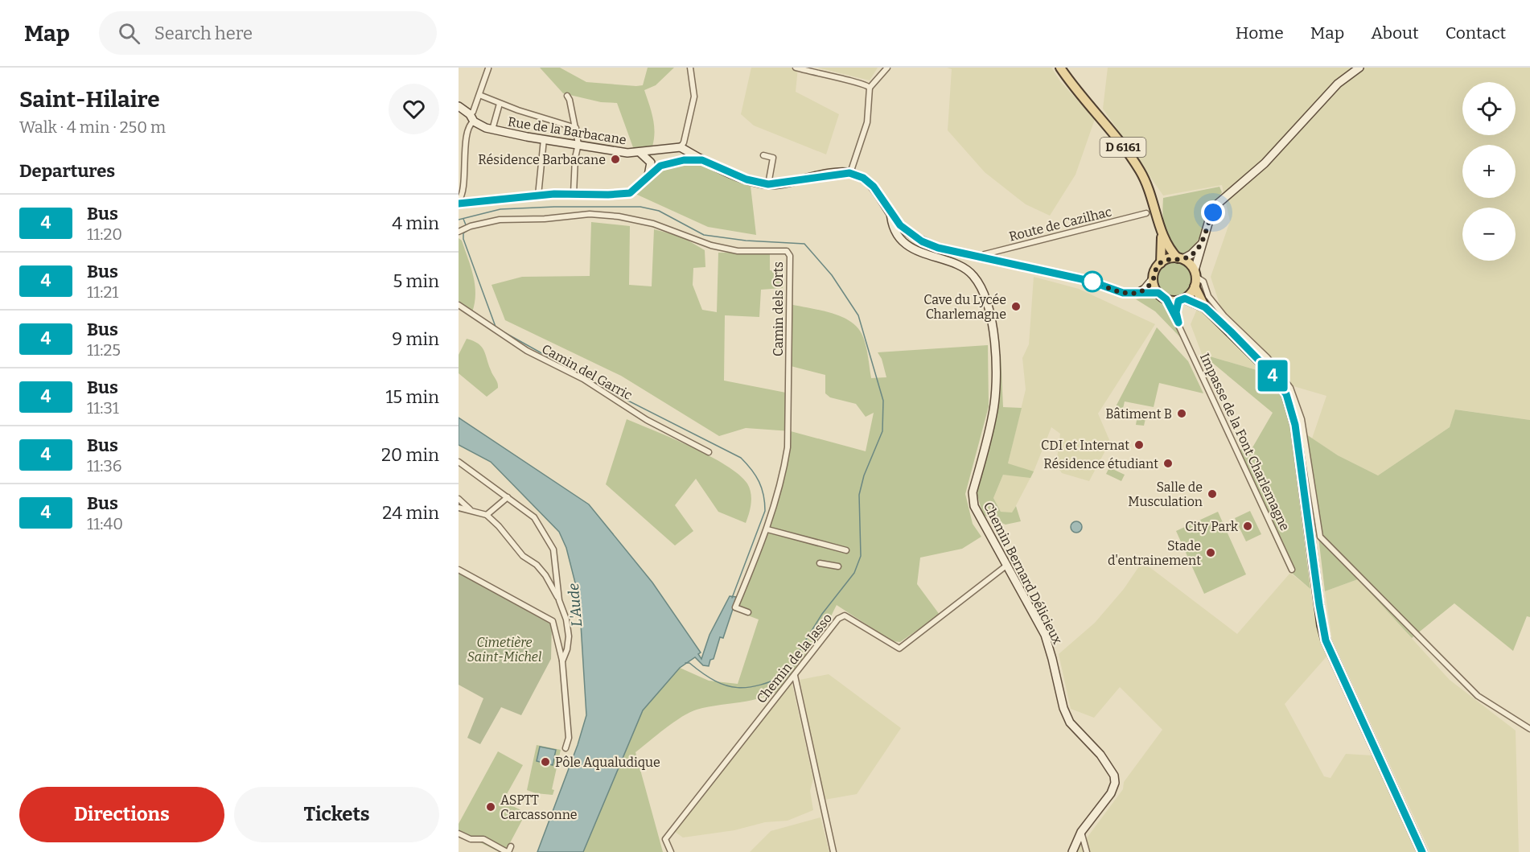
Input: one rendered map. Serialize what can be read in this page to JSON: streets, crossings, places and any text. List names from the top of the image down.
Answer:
{
  "streets": {
    "main road": ["Rue de la Barbacane", "D 6161", "Chemin Bernard Délicieux"],
    "street": [
      "Route de Cazilhac",
      "Camin dels Orts",
      "Camin del Garric",
      "Impasse de la Font Charlemagne",
      "Chemin de la Jasso"
    ]
  },
  "crossings": [
    ["D 6161", "Impasse de la Font Charlemagne"],
    ["Chemin Bernard Délicieux", "Chemin de la Jasso"]
  ],
  "water": ["L'Aude"],
  "parks": ["Cimetière Saint-Michel"],
  "places": [
    "Résidence Barbacane",
    "Cave du Lycée Charlemagne",
    "Bâtiment B",
    "CDI et Internat",
    "Résidence étudiant",
    "Salle de Musculation",
    "City Park",
    "Stade d'entrainement",
    "Pôle Aqualudique",
    "ASPTT Carcassonne"
  ],
  "lines": ["bus line 4"],
  "page": {
    "header": "Map",
    "search": "Search here",
    "nav": [
      "Home",
      "Map",
      "About",
      "Contact"
    ],
    "heading": [
      ["Saint-Hilaire", "Walk · 4 min · 250 m"],
      "Departures"
    ],
    "on_map": "4",
    "map_buttons": ["+", "−"],
    "list": [
      {
        "mark": "4",
        "name": "Bus",
        "note": "11:20",
        "value": "4 min"
      },
      {
        "mark": "4",
        "name": "Bus",
        "note": "11:21",
        "value": "5 min"
      },
      {
        "mark": "4",
        "name": "Bus",
        "note": "11:25",
        "value": "9 min"
      },
      {
        "mark": "4",
        "name": "Bus",
        "note": "11:31",
        "value": "15 min"
      },
      {
        "mark": "4",
        "name": "Bus",
        "note": "11:36",
        "value": "20 min"
      },
      {
        "mark": "4",
        "name": "Bus",
        "note": "11:40",
        "value": "24 min"
      }
    ],
    "buttons": ["Directions", "Tickets"]
  }
}
